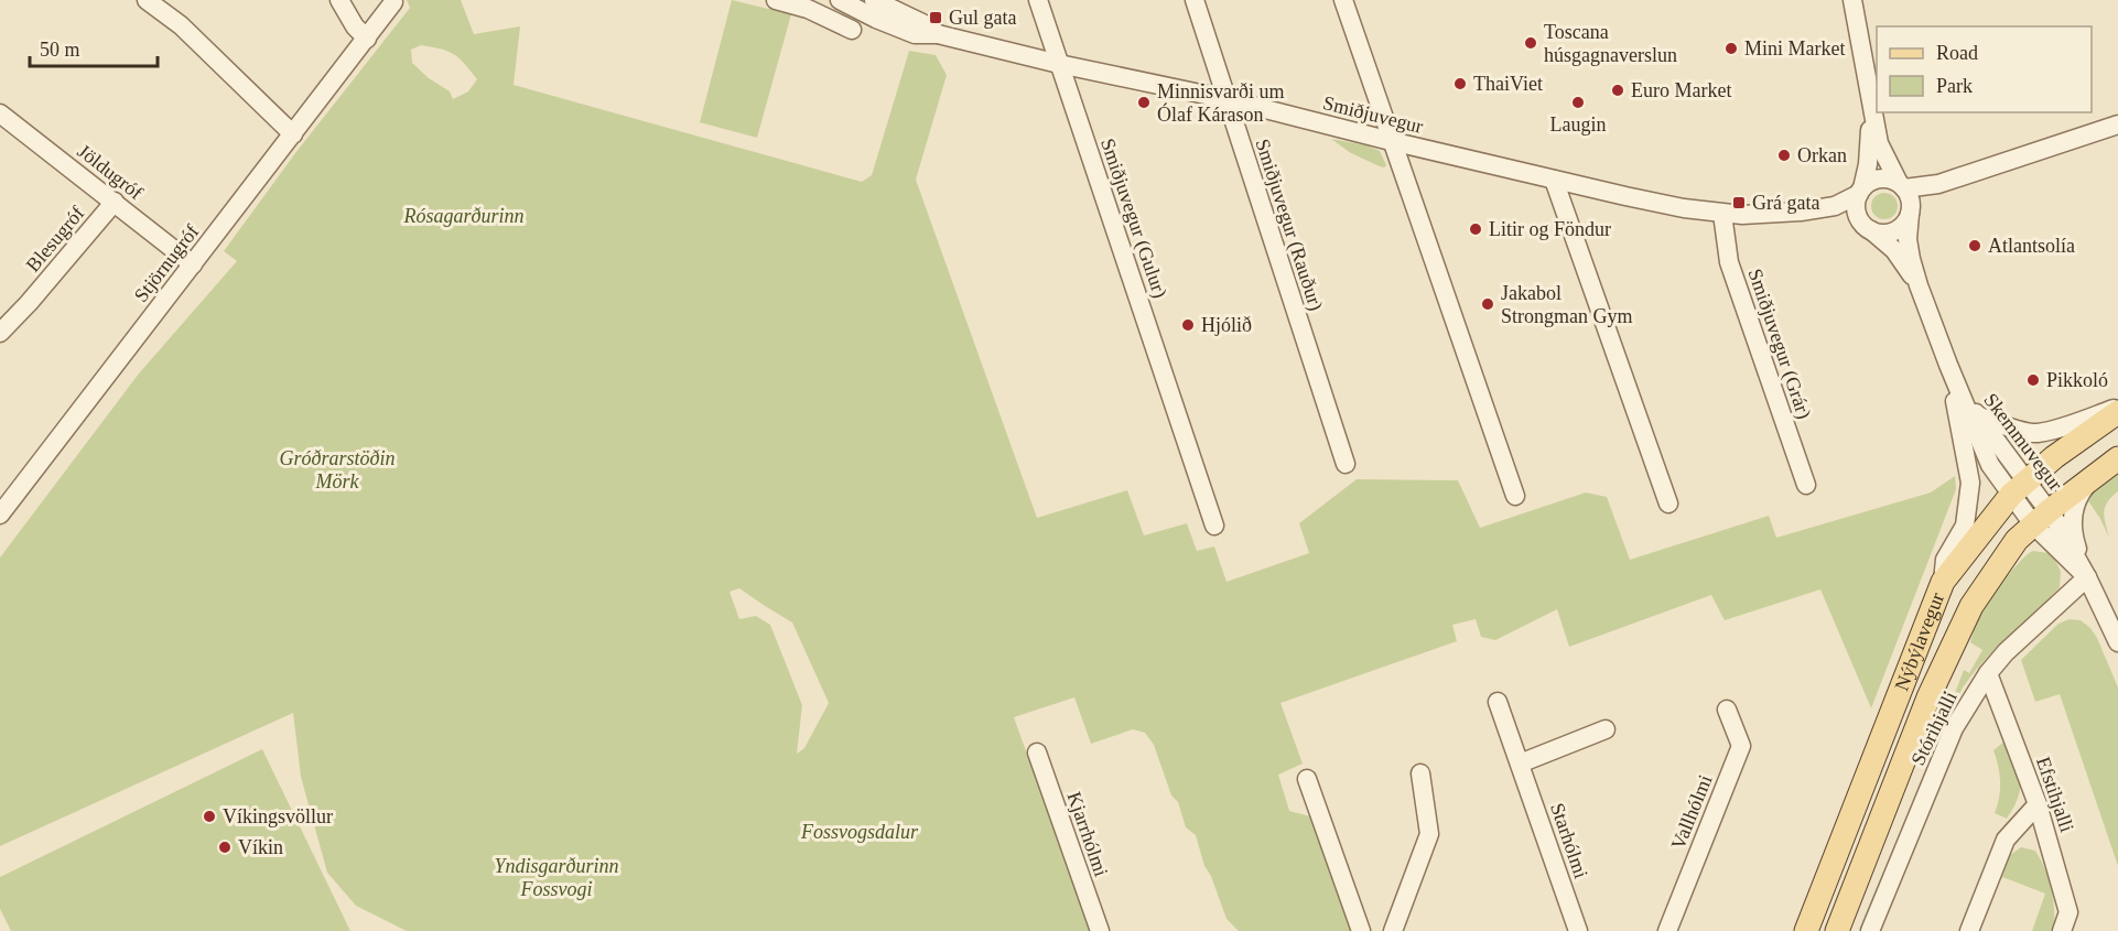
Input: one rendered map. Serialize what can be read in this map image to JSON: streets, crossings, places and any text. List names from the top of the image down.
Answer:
{
  "streets": {
    "main road": ["Nýbýlavegur"],
    "street": [
      "Smiðjuvegur",
      "Jöldugróf",
      "Smiðjuvegur (Gulur)",
      "Smiðjuvegur (Rauður)",
      "Blesugróf",
      "Stjörnugróf",
      "Smiðjuvegur (Grár)",
      "Skemmuvegur",
      "Stórihjalli",
      "Efstihjalli",
      "Vallhólmi",
      "Kjarrhólmi",
      "Starhólmi"
    ]
  },
  "crossings": [
    ["Smiðjuvegur", "Smiðjuvegur (Gulur)"],
    ["Smiðjuvegur", "Smiðjuvegur (Rauður)"],
    ["Smiðjuvegur", "Smiðjuvegur (Grár)"],
    ["Smiðjuvegur", "Skemmuvegur"],
    ["Jöldugróf", "Blesugróf"],
    ["Jöldugróf", "Stjörnugróf"],
    ["Skemmuvegur", "Nýbýlavegur"],
    ["Nýbýlavegur", "Stórihjalli"],
    ["Stórihjalli", "Efstihjalli"]
  ],
  "parks": [
    "Rósagarðurinn",
    "Gróðrarstöðin Mörk",
    "Fossvogsdalur",
    "Yndisgarðurinn Fossvogi"
  ],
  "places": {
    "transit": ["Gul gata", "Grá gata"],
    "other": [
      "Toscana húsgagnaverslun",
      "Mini Market",
      "ThaiViet",
      "Euro Market",
      "Minnisvarði um Ólaf Kárason",
      "Laugin",
      "Orkan",
      "Litir og Föndur",
      "Atlantsolía",
      "Jakabol Strongman Gym",
      "Hjólið",
      "Pikkoló",
      "Víkingsvöllur",
      "Víkin"
    ]
  },
  "legend": ["Road", "Park"],
  "scale_bar": "50 m"
}
